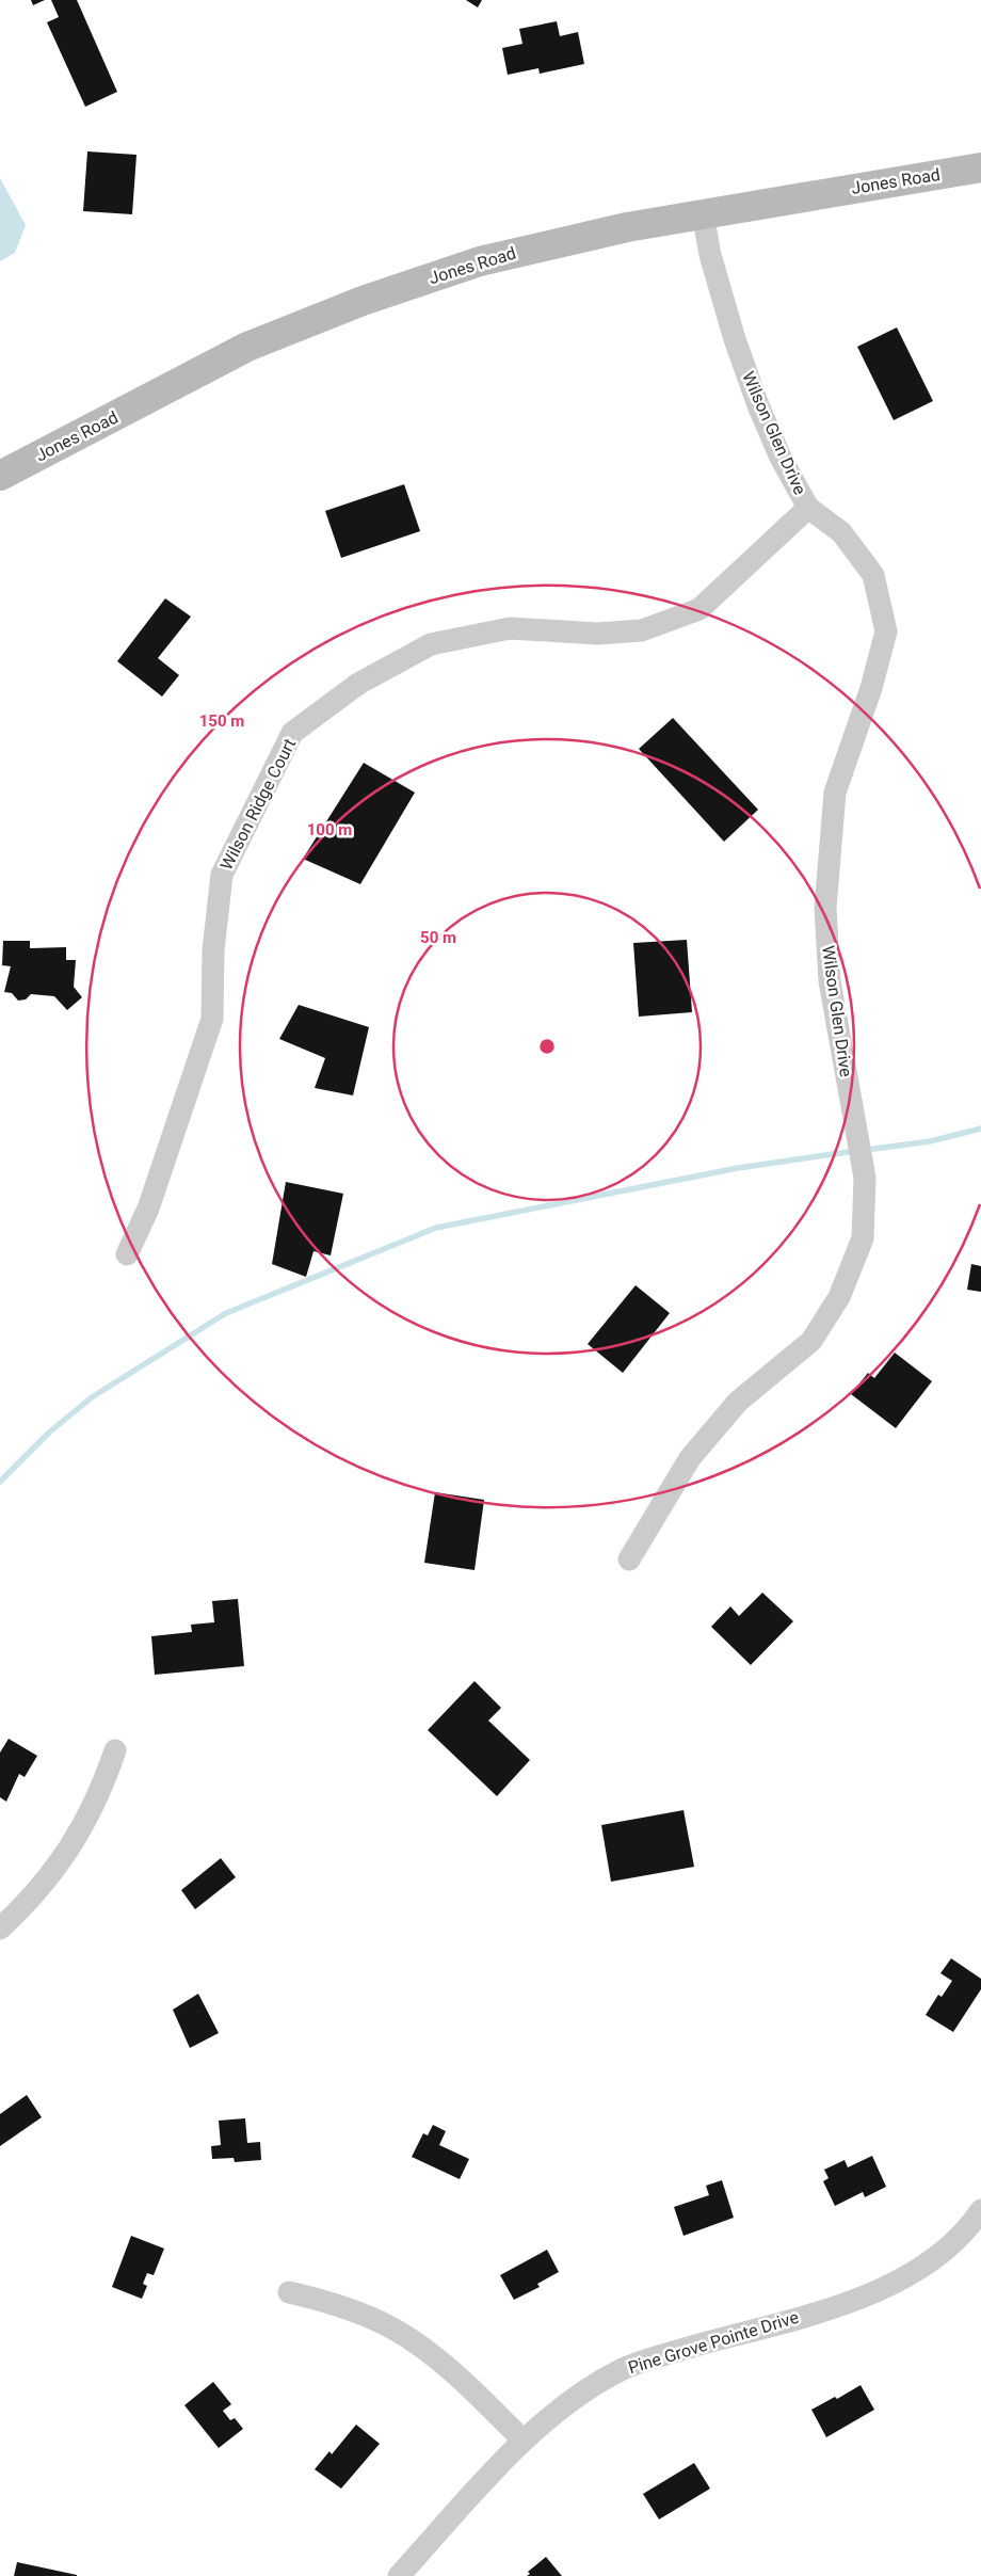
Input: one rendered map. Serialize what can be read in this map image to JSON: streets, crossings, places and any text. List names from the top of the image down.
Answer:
{
  "streets": {
    "street": [
      "Jones Road",
      "Wilson Glen Drive",
      "Wilson Ridge Court",
      "Pine Grove Pointe Drive"
    ]
  },
  "crossings": [
    ["Jones Road", "Wilson Glen Drive"],
    ["Wilson Glen Drive", "Wilson Ridge Court"]
  ],
  "rings": ["150 m", "100 m", "50 m"]
}
